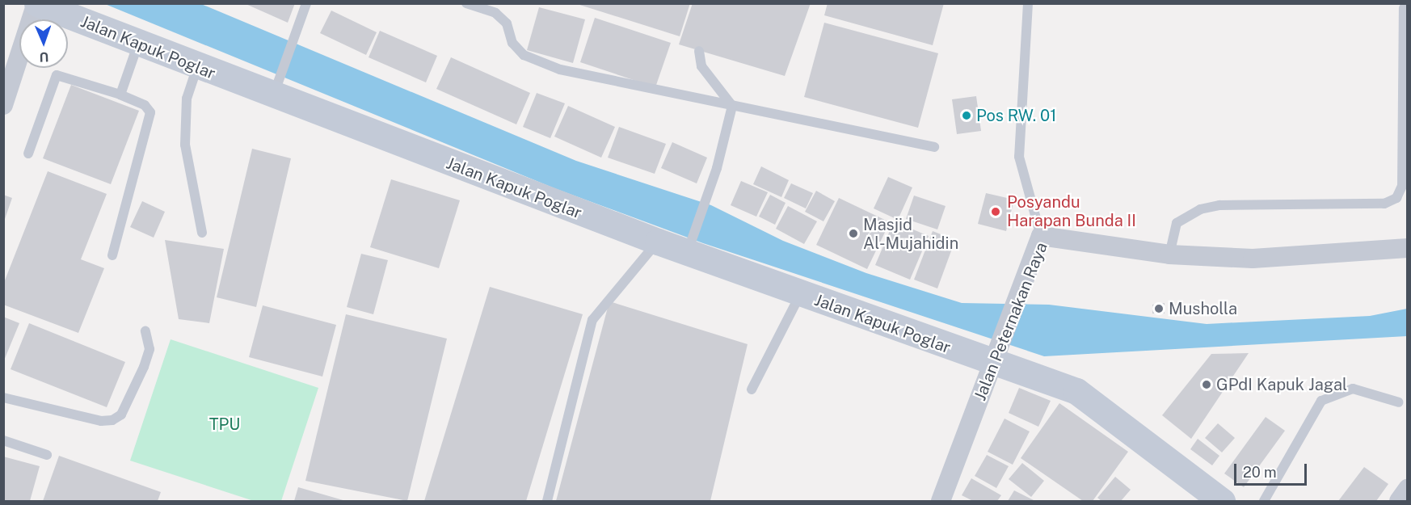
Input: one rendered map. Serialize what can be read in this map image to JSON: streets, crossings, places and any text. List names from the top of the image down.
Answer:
{
  "streets": {
    "street": ["Jalan Kapuk Poglar", "Jalan Peternakan Raya"]
  },
  "crossings": [
    ["Jalan Kapuk Poglar", "Jalan Peternakan Raya"]
  ],
  "parks": ["TPU"],
  "places": [
    "Pos RW. 01",
    "Posyandu Harapan Bunda II",
    "Masjid Al-Mujahidin",
    "Musholla",
    "GPdI Kapuk Jagal"
  ],
  "scale_bar": "20 m",
  "north": "bottom"
}
